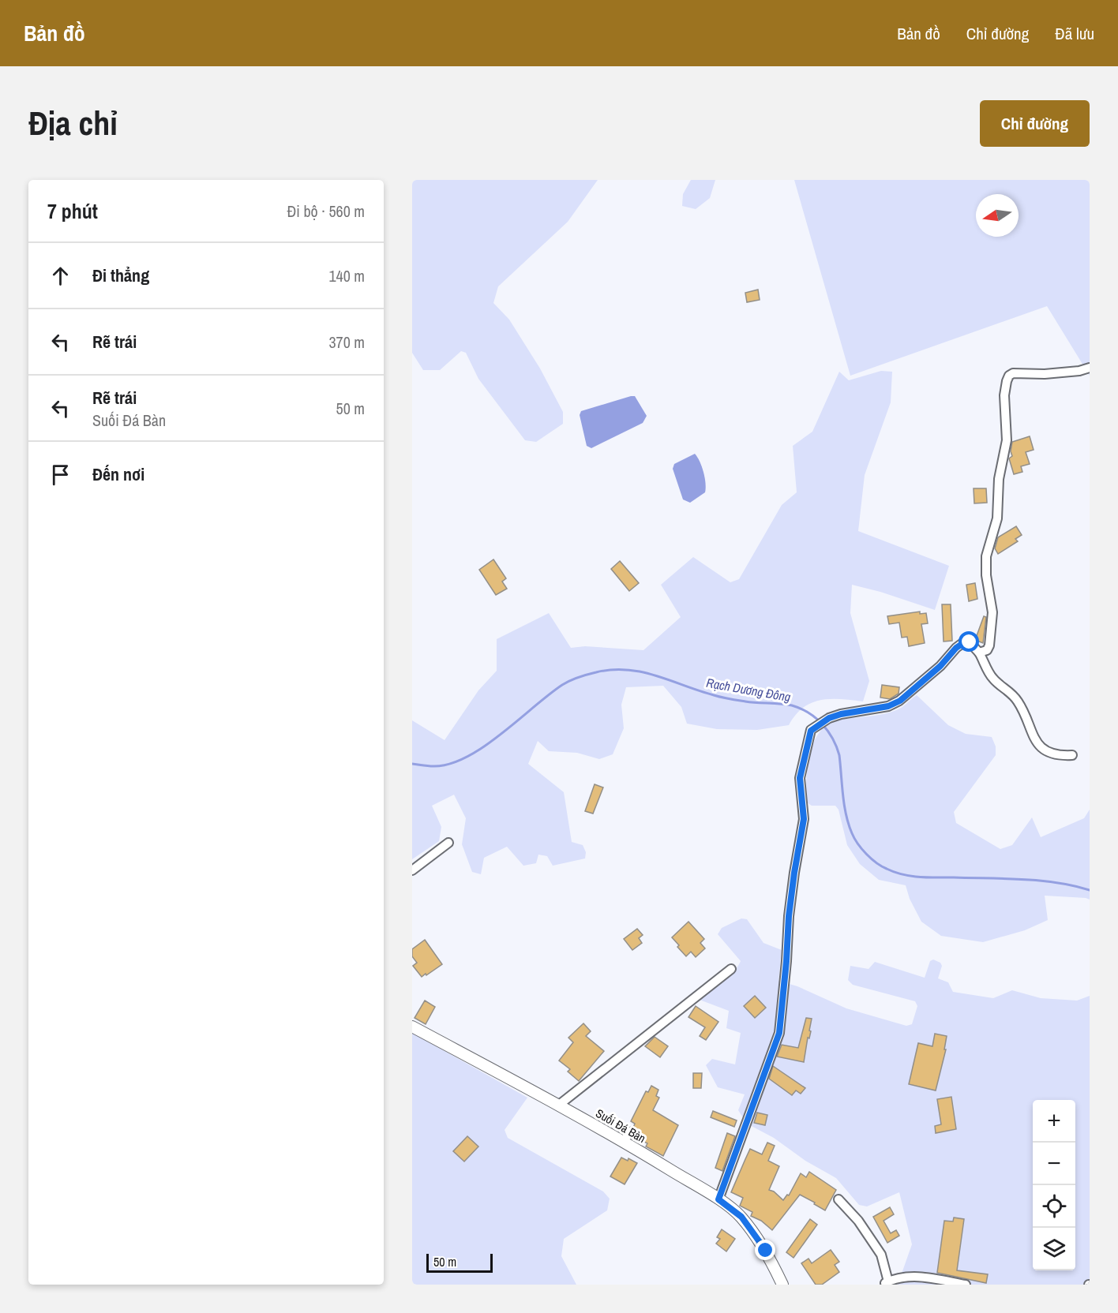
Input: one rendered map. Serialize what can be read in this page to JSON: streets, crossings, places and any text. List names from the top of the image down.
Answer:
{
  "streets": {
    "street": ["Suối Đá Bàn"]
  },
  "water": ["Rạch Dương Đông"],
  "scale_bar": "50 m",
  "north": "left",
  "page": {
    "header": "Bản đồ",
    "nav": ["Bản đồ", "Chỉ đường", "Đã lưu"],
    "buttons": "Chỉ đường",
    "title": "Địa chỉ",
    "heading": ["7 phút", "Đi bộ · 560 m"],
    "list": [
      ["Đi thẳng", "140 m"],
      ["Rẽ trái", "370 m"],
      ["Rẽ trái", "Suối Đá Bàn", "50 m"],
      "Đến nơi"
    ],
    "map_buttons": ["+", "−"],
    "scale": "50 m"
  }
}
